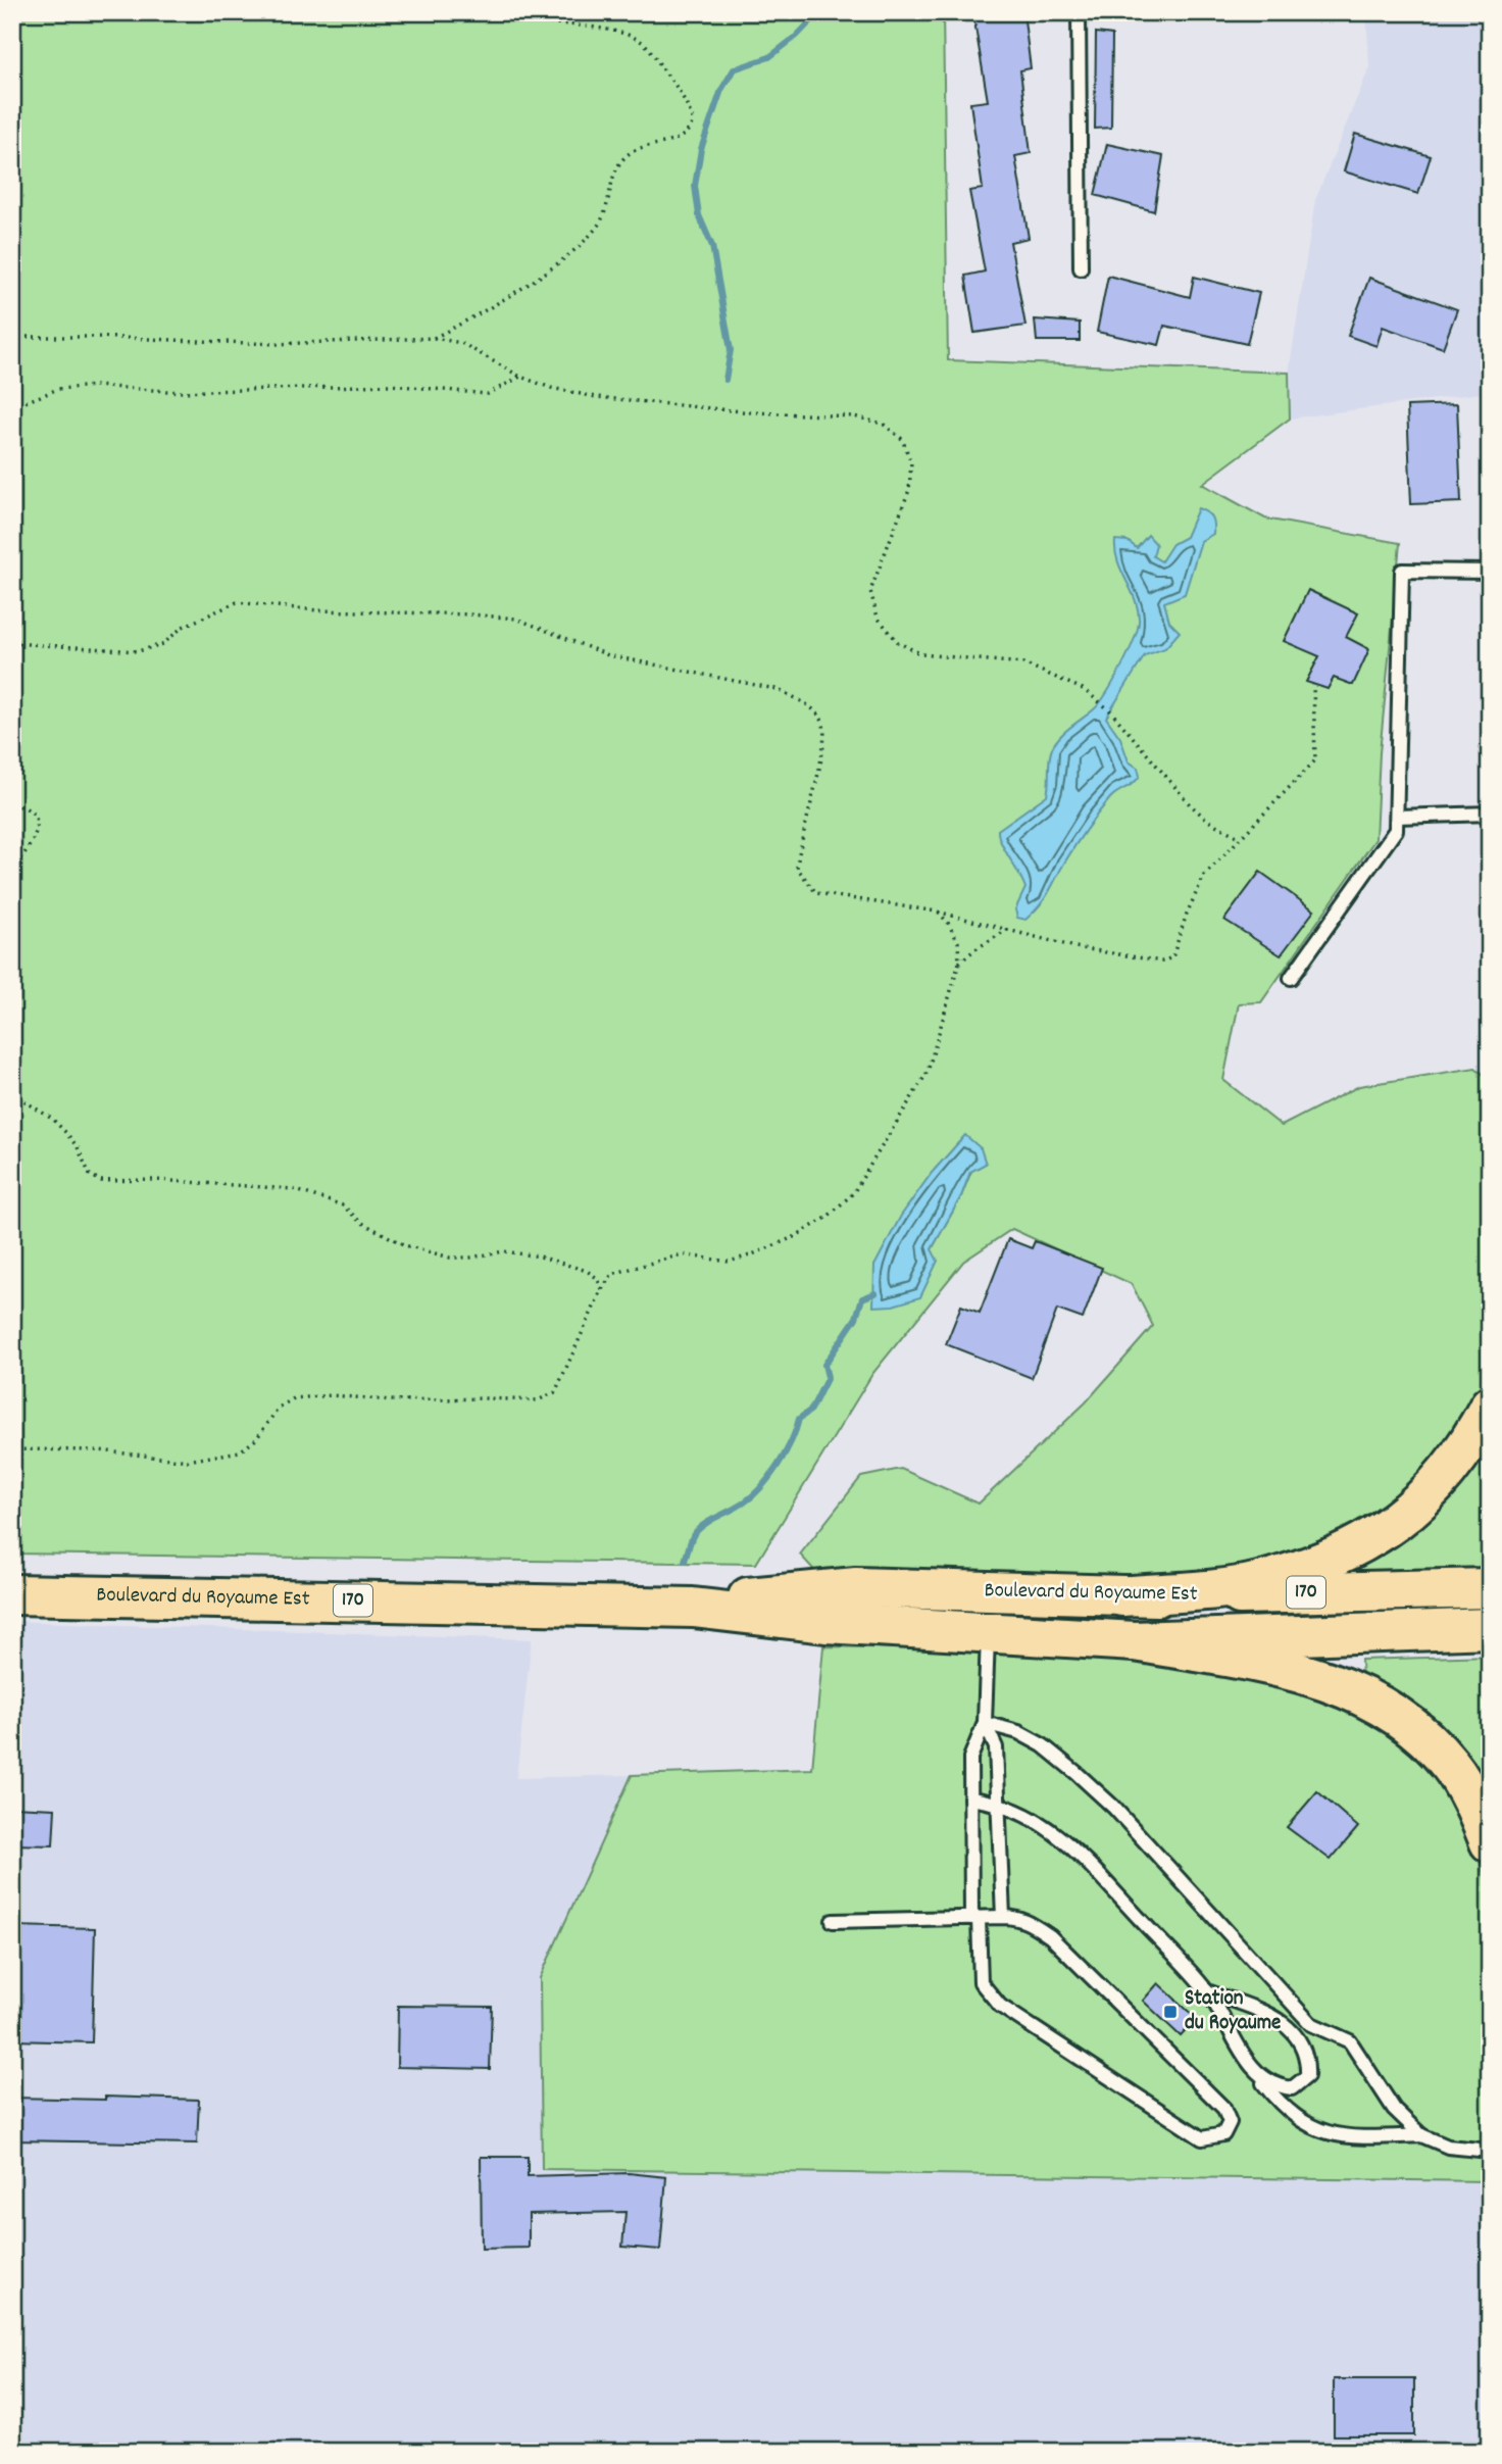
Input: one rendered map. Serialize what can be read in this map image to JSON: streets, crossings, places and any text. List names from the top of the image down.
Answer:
{
  "streets": {
    "main road": ["170", "Boulevard du Royaume Est"]
  },
  "places": {
    "transit": ["Station du Royaume"]
  }
}
